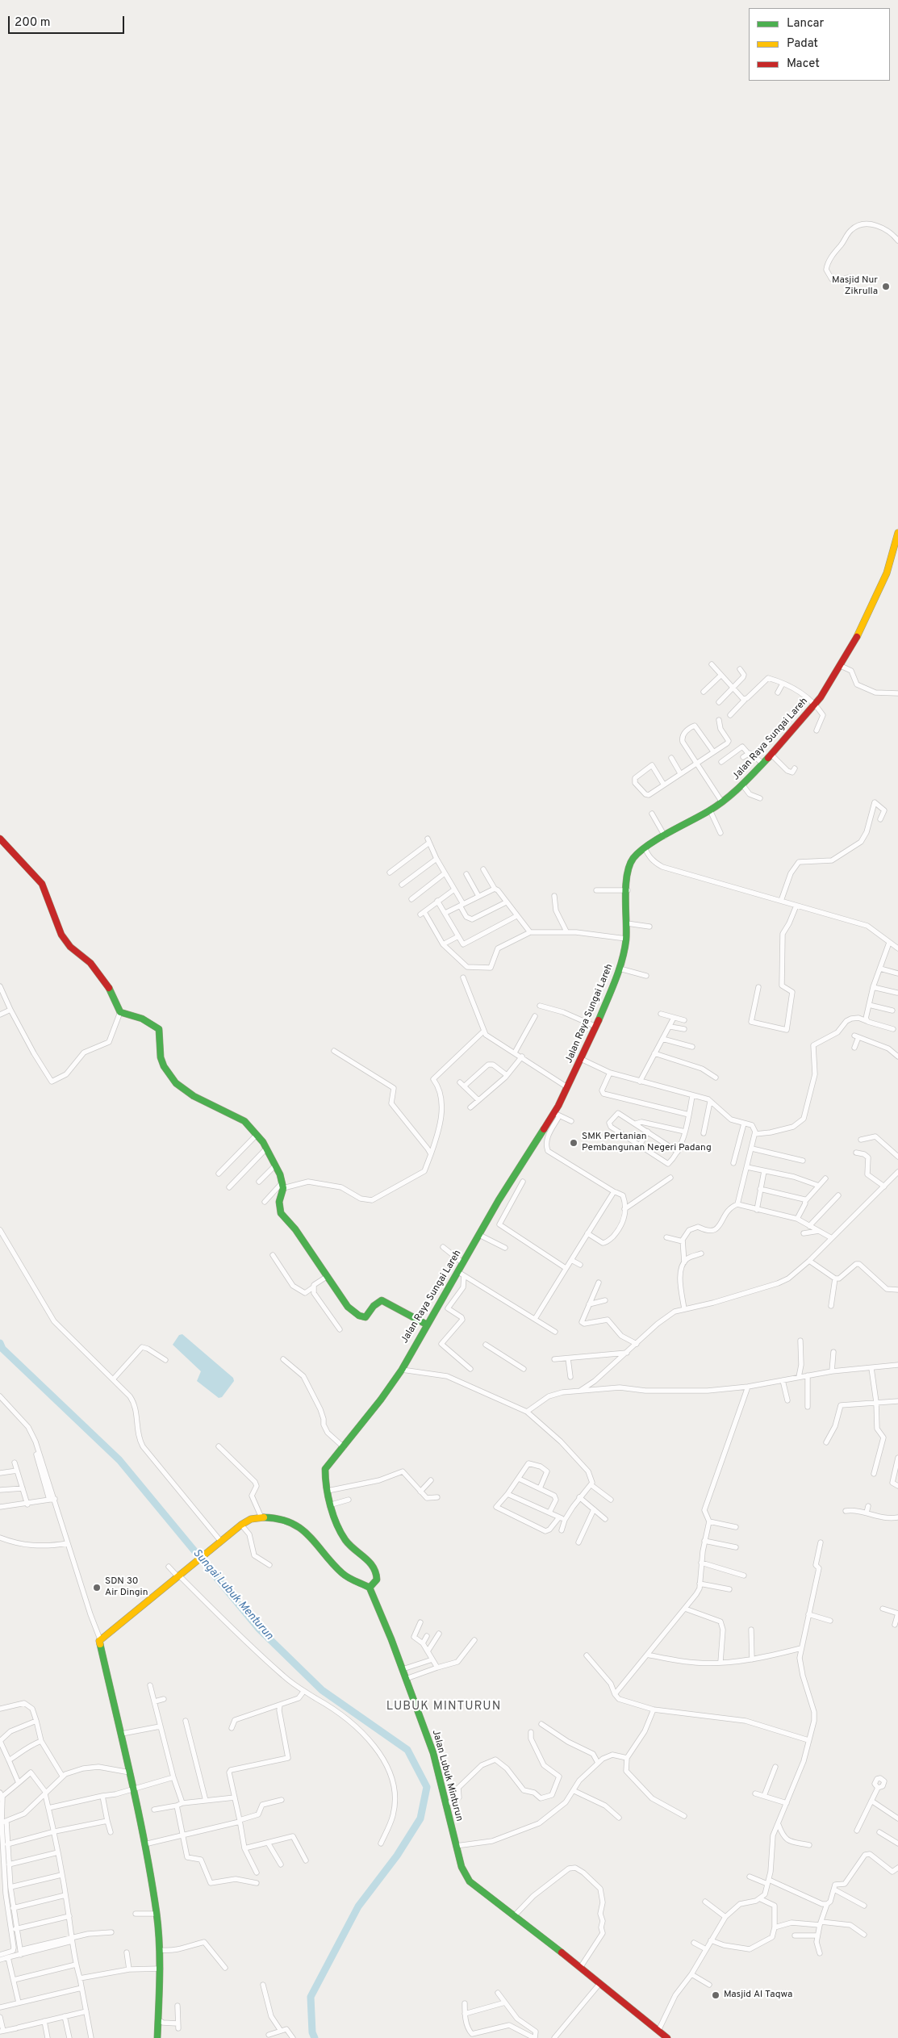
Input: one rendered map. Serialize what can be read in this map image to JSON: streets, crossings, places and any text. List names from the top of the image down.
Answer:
{
  "streets": {
    "street": ["Jalan Raya Sungai Lareh", "Jalan Lubuk Minturun"]
  },
  "crossings": [
    ["Jalan Raya Sungai Lareh", "Jalan Lubuk Minturun"]
  ],
  "districts": ["LUBUK MINTURUN"],
  "water": ["Sungai Lubuk Menturun"],
  "places": [
    "Masjid Nur Zikrulla",
    "SMK Pertanian Pembangunan Negeri Padang",
    "SDN 30 Air Dingin",
    "Masjid Al Taqwa"
  ],
  "legend": ["Lancar", "Padat", "Macet"],
  "scale_bar": "200 m"
}
